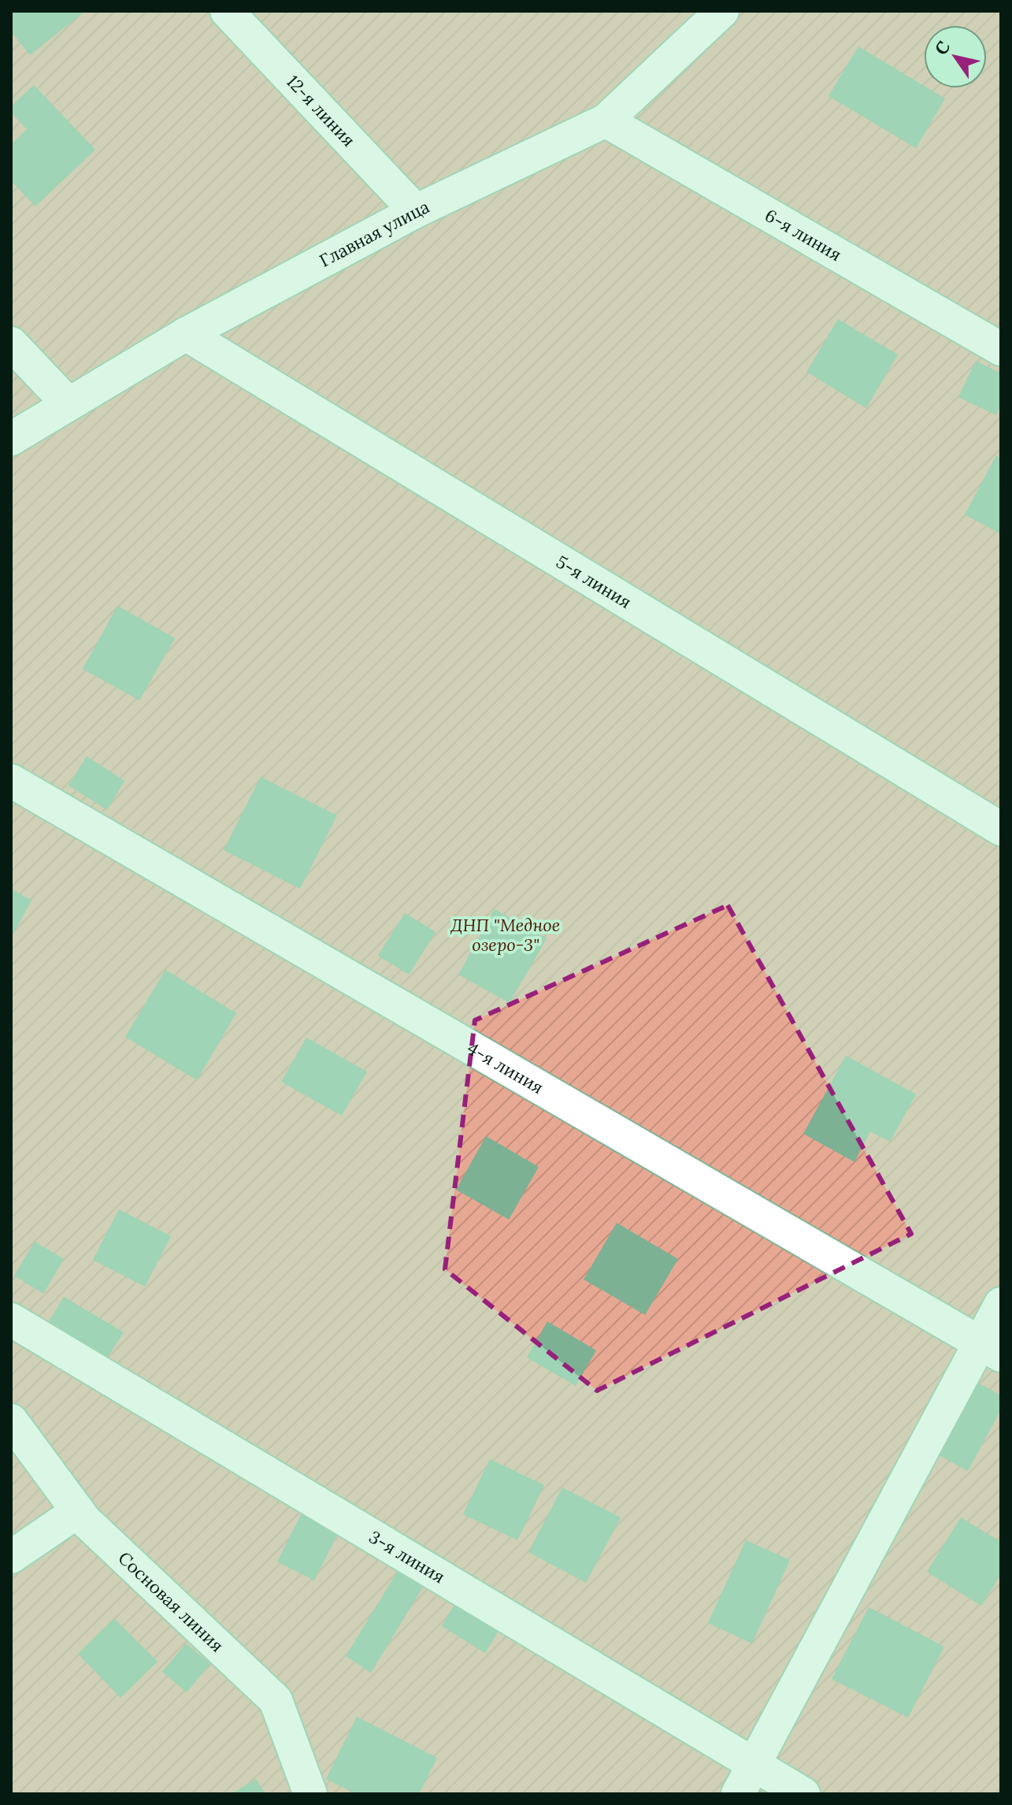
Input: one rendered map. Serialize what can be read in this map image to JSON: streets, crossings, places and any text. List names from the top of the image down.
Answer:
{
  "streets": {
    "street": [
      "12-я линия",
      "Главная улица",
      "6-я линия",
      "5-я линия",
      "4-я линия",
      "3-я линия",
      "Сосновая линия"
    ]
  },
  "crossings": [
    ["12-я линия", "Главная улица"],
    ["Главная улица", "6-я линия"],
    ["Главная улица", "5-я линия"]
  ],
  "parks": ["ДНП \"Медное озеро-3\""],
  "north": "top left"
}
